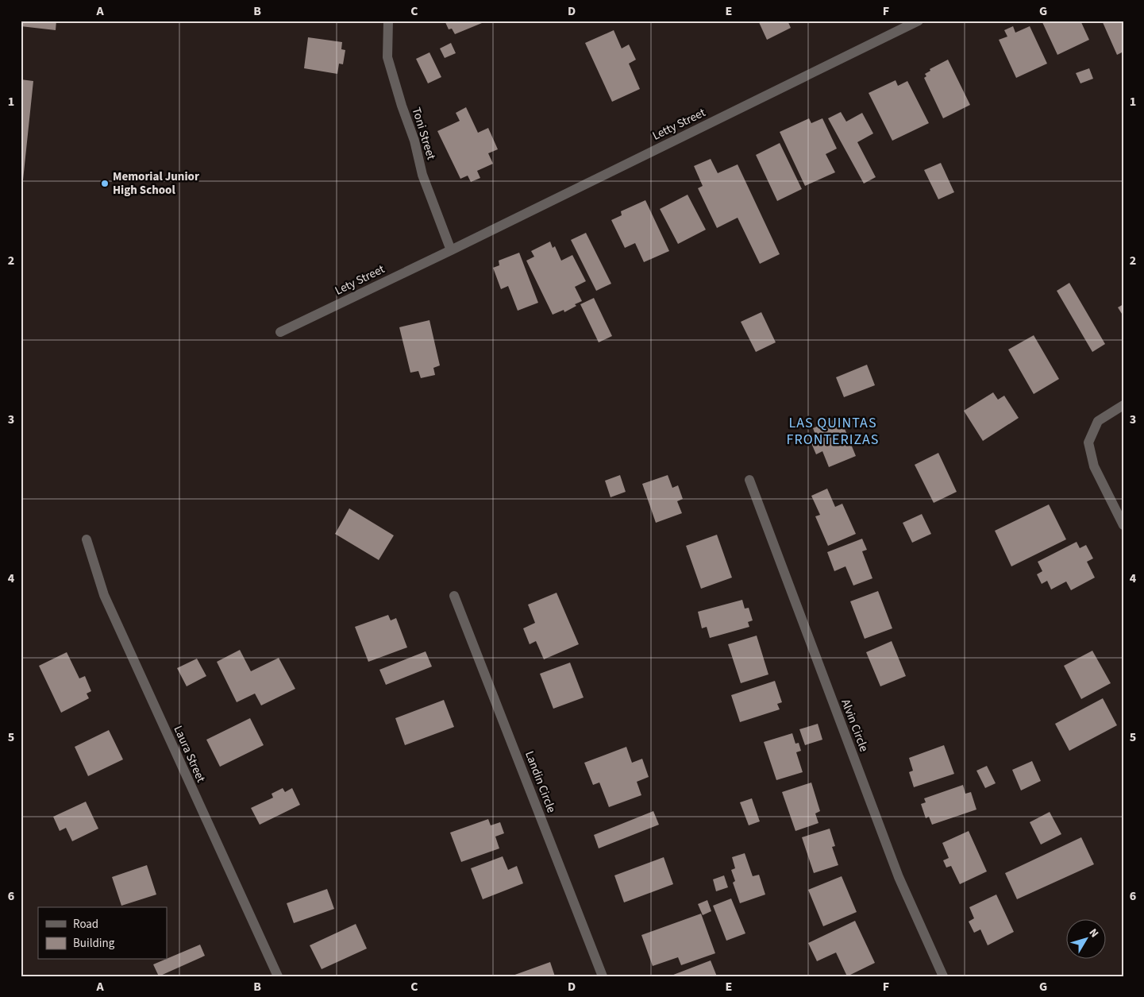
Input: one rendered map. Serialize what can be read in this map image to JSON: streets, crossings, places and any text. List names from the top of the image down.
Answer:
{
  "streets": {
    "street": [
      "Letty Street",
      "Toni Street",
      "Lety Street",
      "Alvin Circle",
      "Laura Street",
      "Landin Circle"
    ]
  },
  "crossings": [
    ["Letty Street", "Toni Street"],
    ["Letty Street", "Lety Street"],
    ["Toni Street", "Lety Street"]
  ],
  "districts": ["LAS QUINTAS FRONTERIZAS"],
  "places": ["Memorial Junior High School"],
  "legend": ["Road", "Building"],
  "north": "top right",
  "grid": {
    "columns": [
      "A",
      "B",
      "C",
      "D",
      "E",
      "F",
      "G"
    ],
    "rows": [
      "1",
      "2",
      "3",
      "4",
      "5",
      "6"
    ]
  }
}
